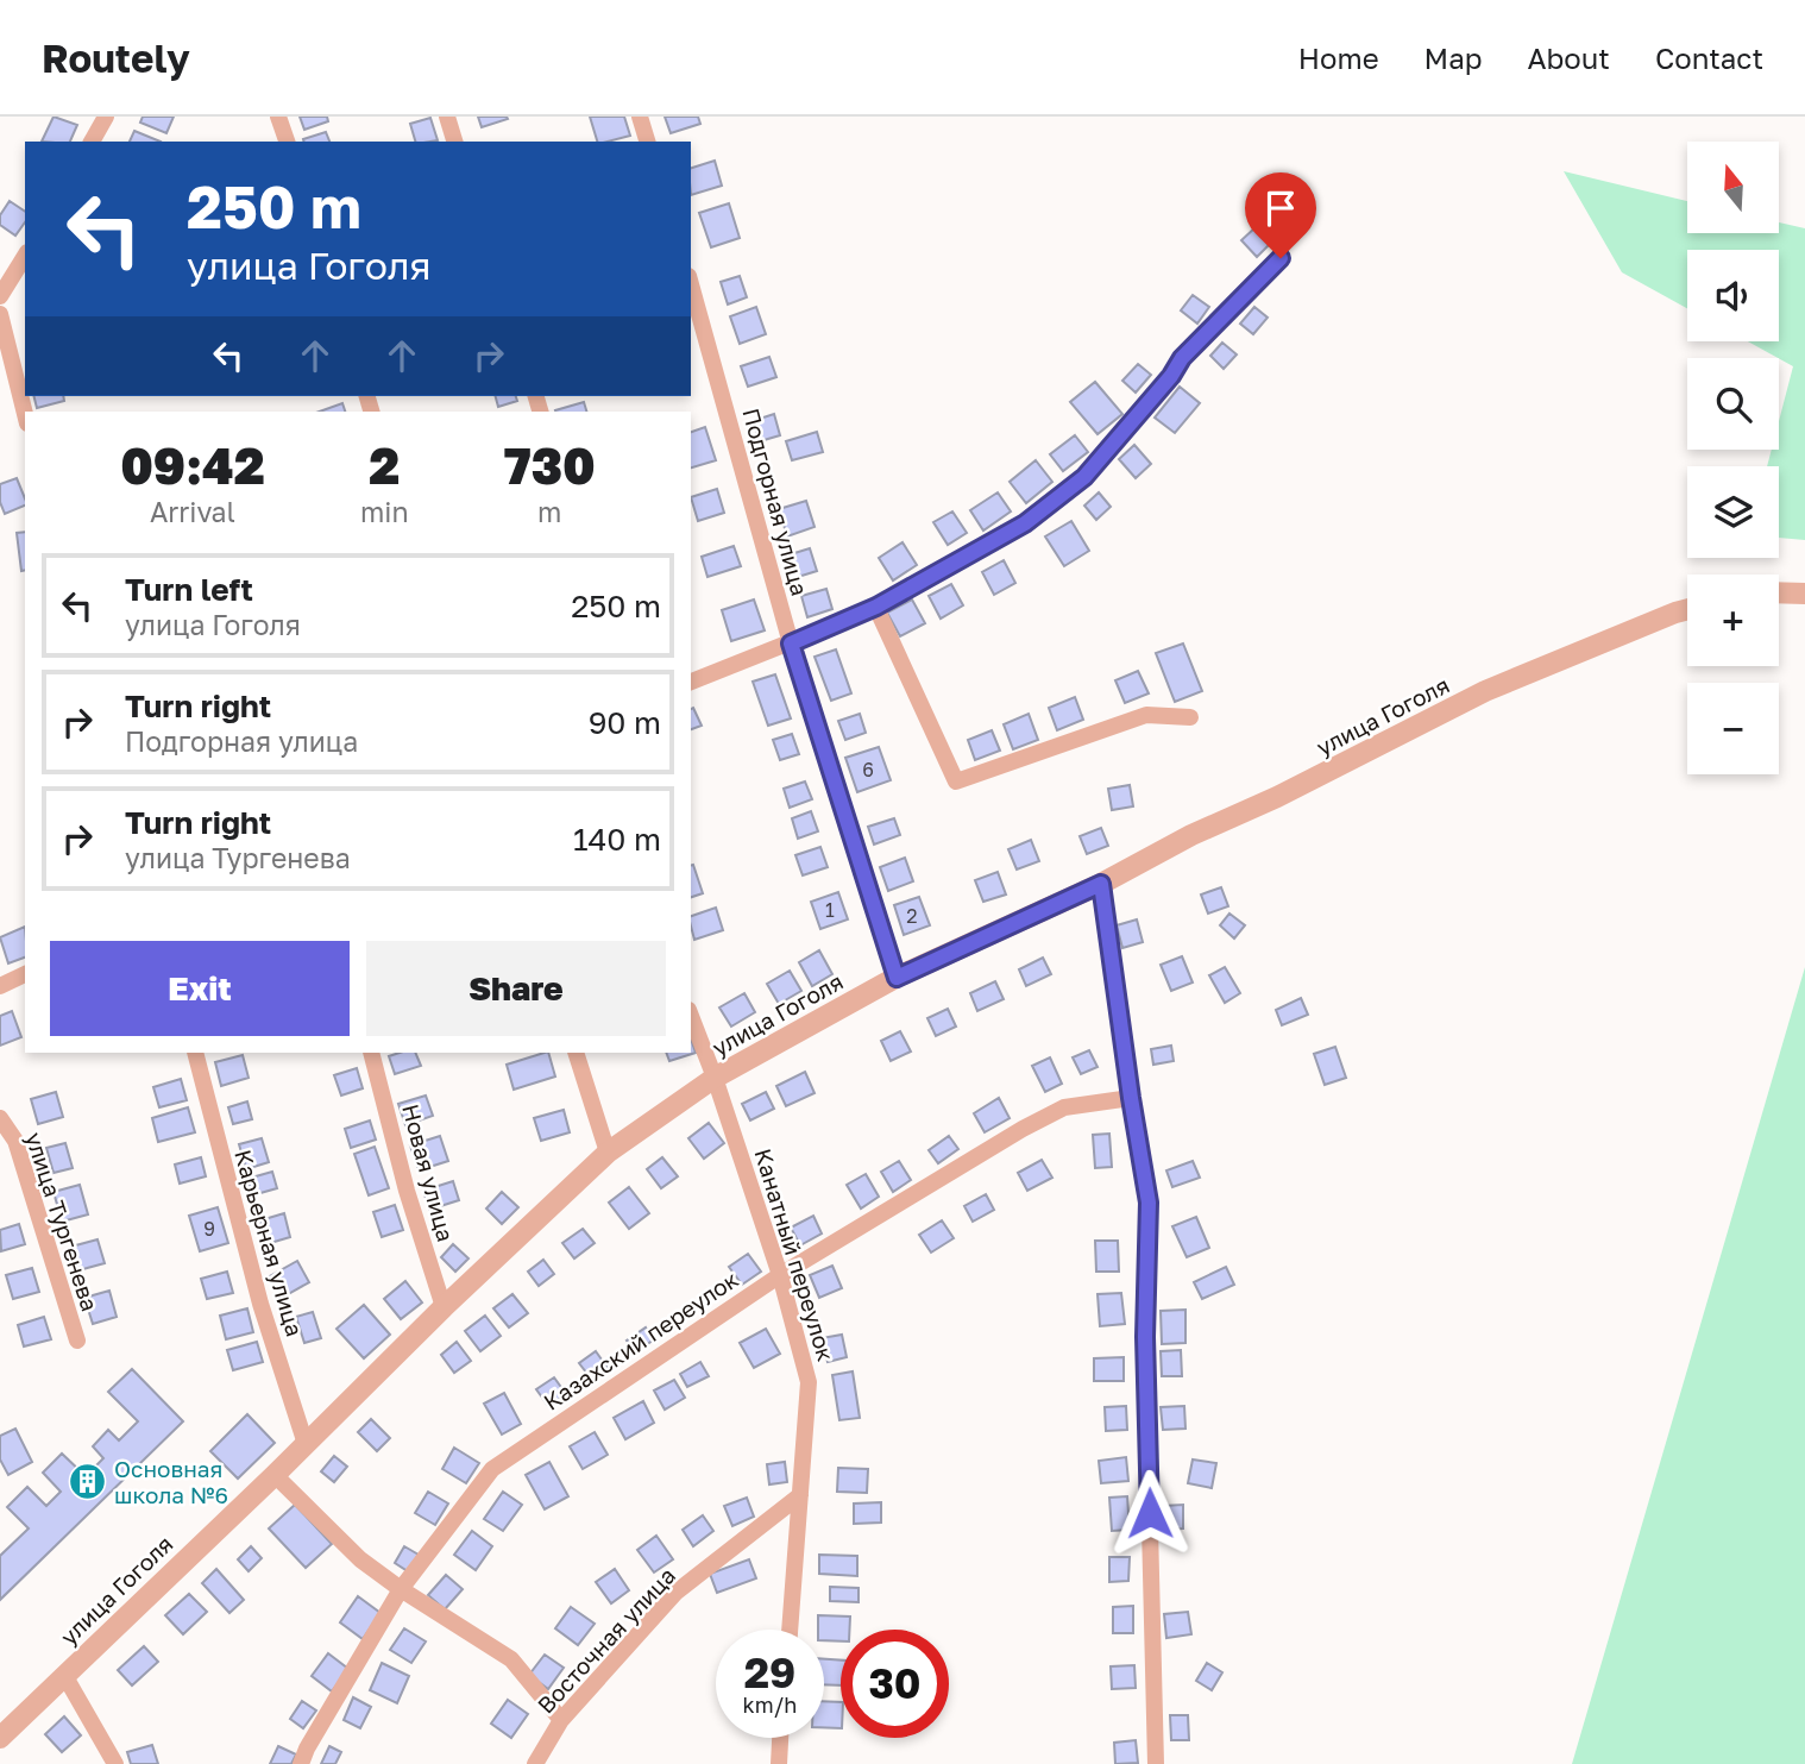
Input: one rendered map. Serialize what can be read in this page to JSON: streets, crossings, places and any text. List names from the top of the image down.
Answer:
{
  "streets": {
    "street": [
      "Подгорная улица",
      "улица Гоголя",
      "Новая улица",
      "улица Тургенева",
      "Карьерная улица",
      "Канатный переулок",
      "Казахский переулок",
      "Восточная улица"
    ]
  },
  "crossings": [
    ["Подгорная улица", "улица Гоголя"],
    ["улица Гоголя", "Новая улица"],
    ["улица Гоголя", "Карьерная улица"],
    ["улица Гоголя", "Канатный переулок"],
    ["Канатный переулок", "Казахский переулок"],
    ["Канатный переулок", "Восточная улица"]
  ],
  "places": {
    "building": ["Основная школа №6"]
  },
  "house_numbers": [
    "6",
    "1",
    "2",
    "9"
  ],
  "north": "top",
  "page": {
    "header": "Routely",
    "nav": [
      "Home",
      "Map",
      "About",
      "Contact"
    ],
    "map_buttons": ["+", "−"],
    "turn": ["250 m", "улица Гоголя"],
    "eta": [
      "09:42",
      "Arrival",
      "2",
      "min",
      "730",
      "m"
    ],
    "list": [
      {
        "name": "Turn left",
        "note": "улица Гоголя",
        "value": "250 m"
      },
      {
        "name": "Turn right",
        "note": "Подгорная улица",
        "value": "90 m"
      },
      {
        "name": "Turn right",
        "note": "улица Тургенева",
        "value": "140 m"
      }
    ],
    "buttons": ["Exit", "Share"],
    "speed": "29 km/h",
    "limit": "30"
  }
}
